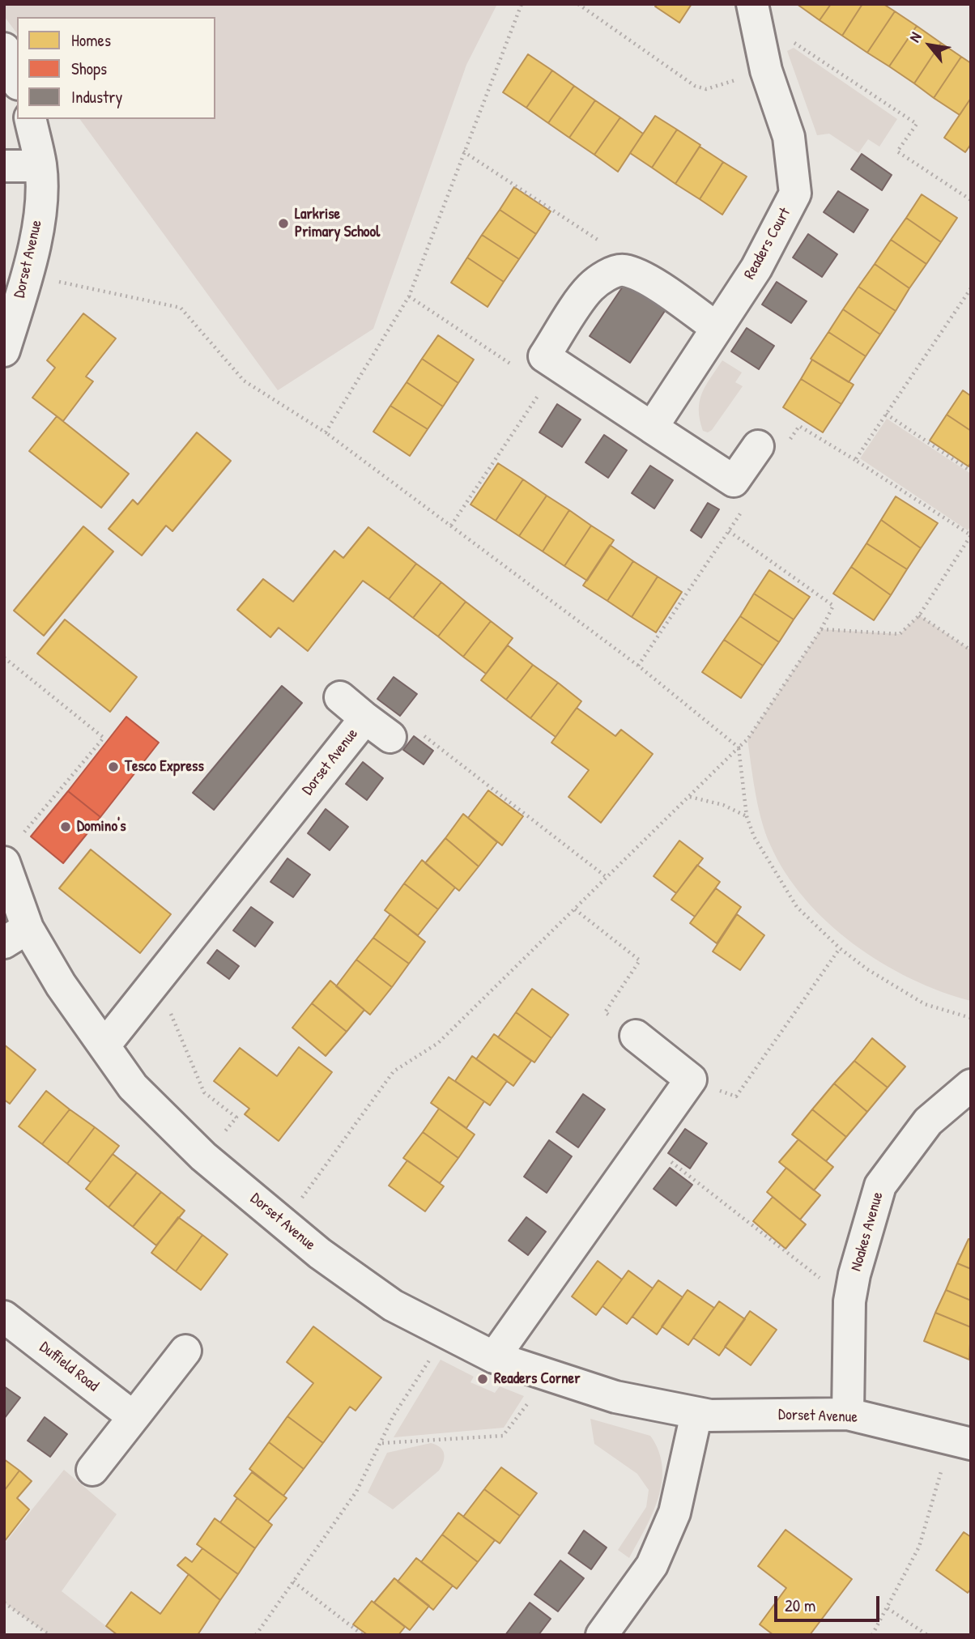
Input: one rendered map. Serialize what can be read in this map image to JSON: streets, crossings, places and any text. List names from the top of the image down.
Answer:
{
  "streets": {
    "street": [
      "Readers Court",
      "Dorset Avenue",
      "Noakes Avenue",
      "Duffield Road"
    ]
  },
  "crossings": [
    ["Dorset Avenue", "Noakes Avenue"]
  ],
  "places": [
    "Larkrise Primary School",
    "Tesco Express",
    "Domino's",
    "Readers Corner"
  ],
  "legend": ["Homes", "Shops", "Industry"],
  "scale_bar": "20 m",
  "north": "top left"
}
